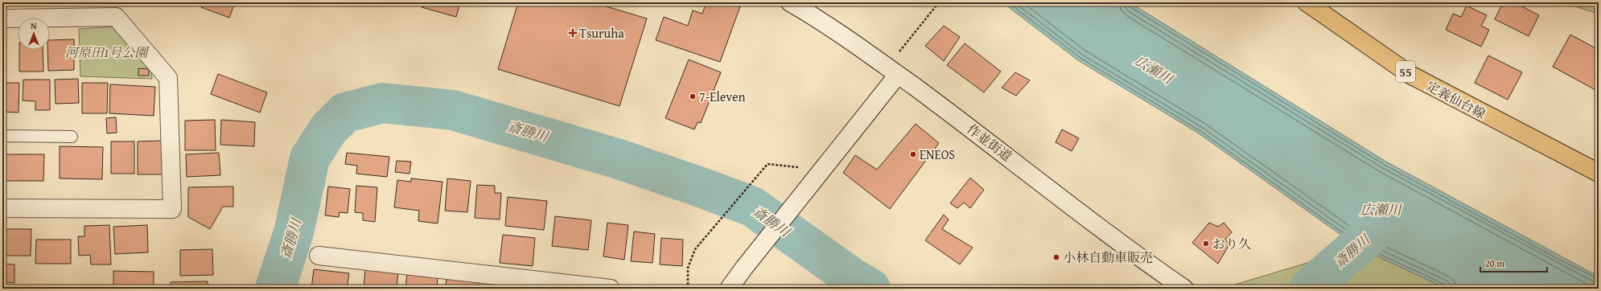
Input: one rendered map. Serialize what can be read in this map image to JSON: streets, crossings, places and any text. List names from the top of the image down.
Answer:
{
  "streets": {
    "main road": ["55", "定義仙台線"],
    "street": ["作並街道"]
  },
  "water": ["広瀬川", "斎勝川"],
  "parks": ["河原田1号公園"],
  "places": {
    "health": ["Tsuruha"],
    "other": [
      "7-Eleven",
      "ENEOS",
      "おり久",
      "小林自動車販売"
    ]
  },
  "scale_bar": "20 m",
  "north": "top"
}
